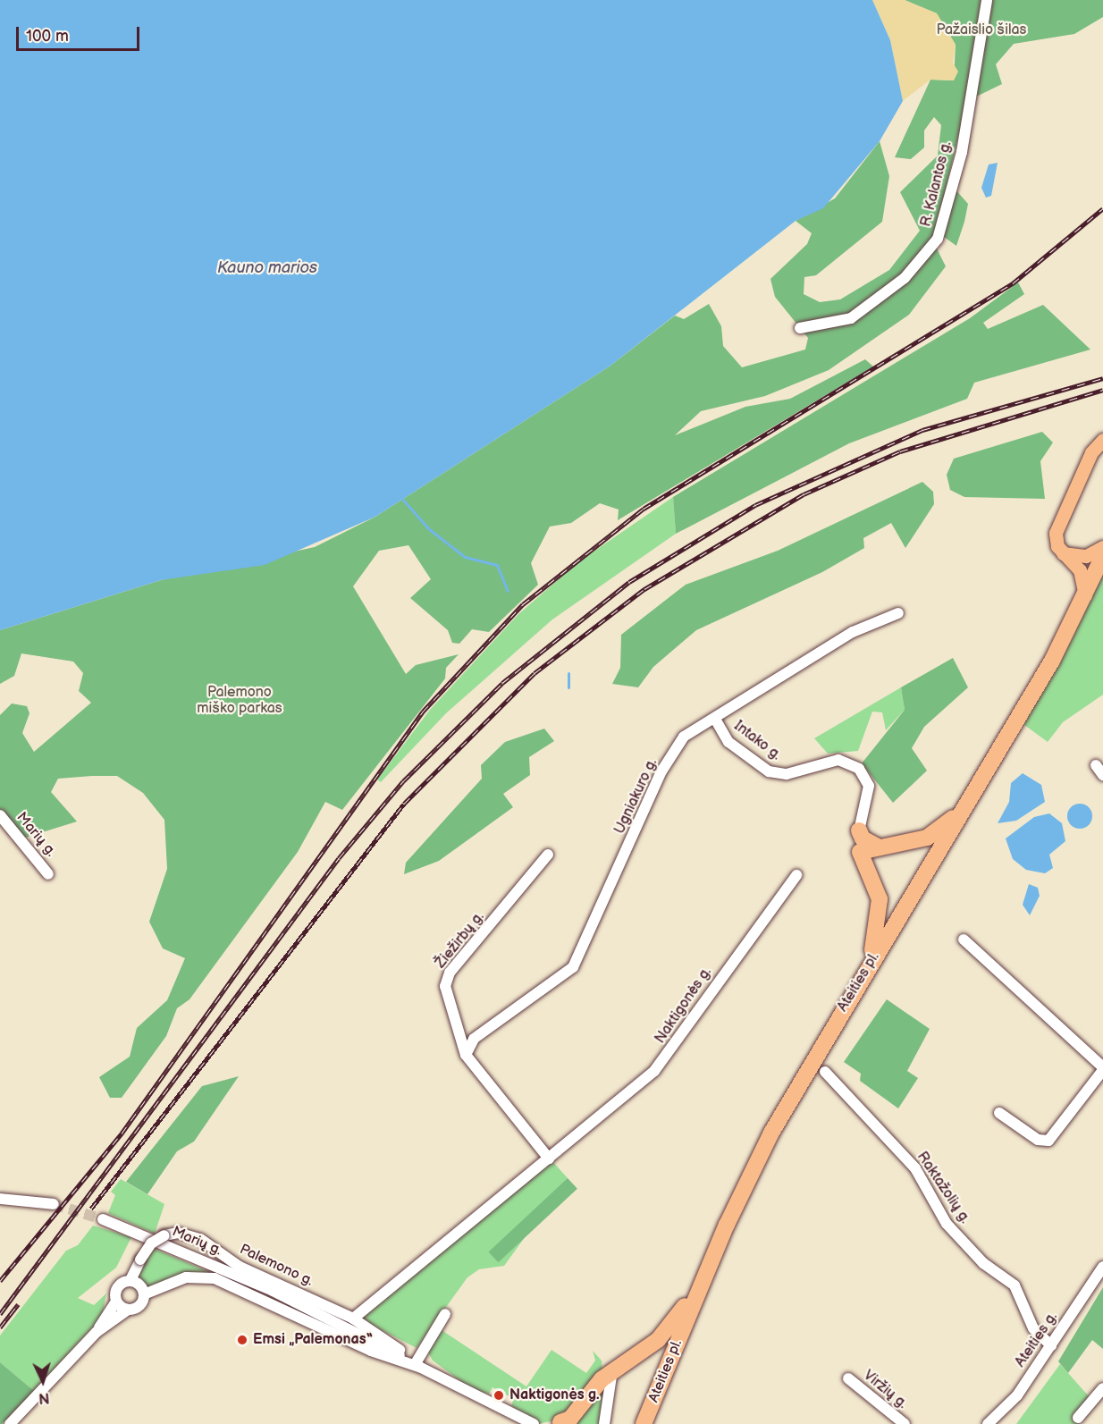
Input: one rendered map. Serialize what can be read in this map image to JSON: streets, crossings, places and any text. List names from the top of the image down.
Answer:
{
  "streets": {
    "highway": ["Ateities pl."],
    "street": [
      "R. Kalantos g.",
      "Intako g.",
      "Ugniakuro g.",
      "Marių g.",
      "Žiežirbų g.",
      "Naktigonės g.",
      "Raktažolių g.",
      "Palemono g.",
      "Ateities g.",
      "Viržių g."
    ]
  },
  "crossings": [
    ["Intako g.", "Ugniakuro g."],
    ["Ugniakuro g.", "Žiežirbų g."],
    ["Marių g.", "Palemono g."],
    ["Žiežirbų g.", "Naktigonės g."],
    ["Naktigonės g.", "Palemono g."],
    ["Raktažolių g.", "Ateities g."]
  ],
  "water": ["Kauno marios"],
  "parks": ["Pažaislio šilas", "Palemono miško parkas"],
  "places": ["Emsi „Palemonas“", "Naktigonės g."],
  "scale_bar": "100 m",
  "north": "bottom"
}
